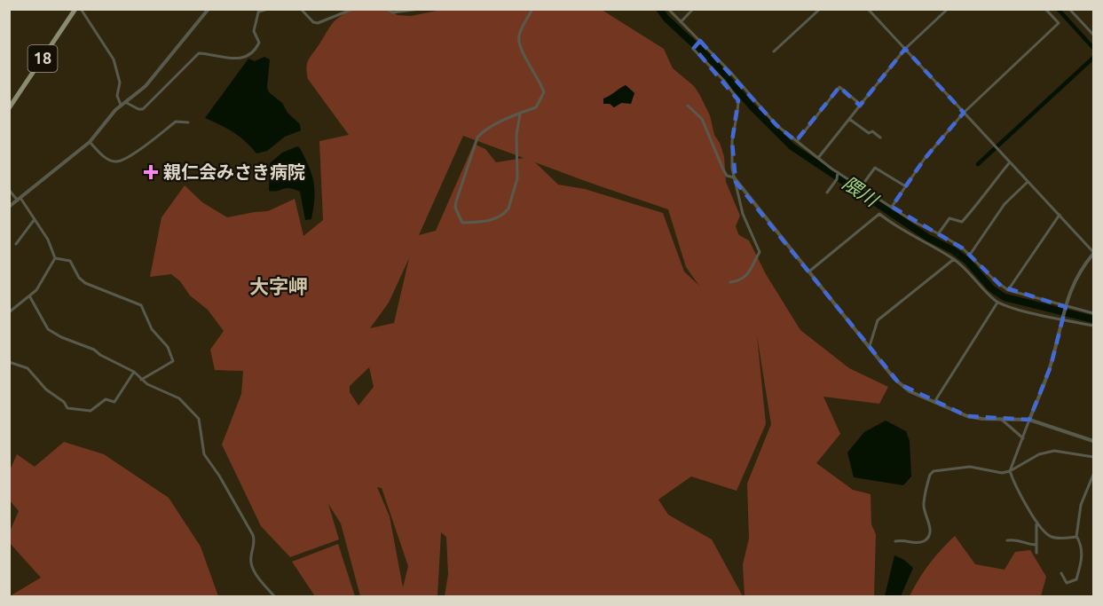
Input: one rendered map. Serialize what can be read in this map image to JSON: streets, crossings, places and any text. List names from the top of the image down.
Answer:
{
  "streets": {
    "main road": ["18"]
  },
  "districts": ["大字岬"],
  "water": ["隈川"],
  "places": {
    "health": ["親仁会みさき病院"]
  }
}
